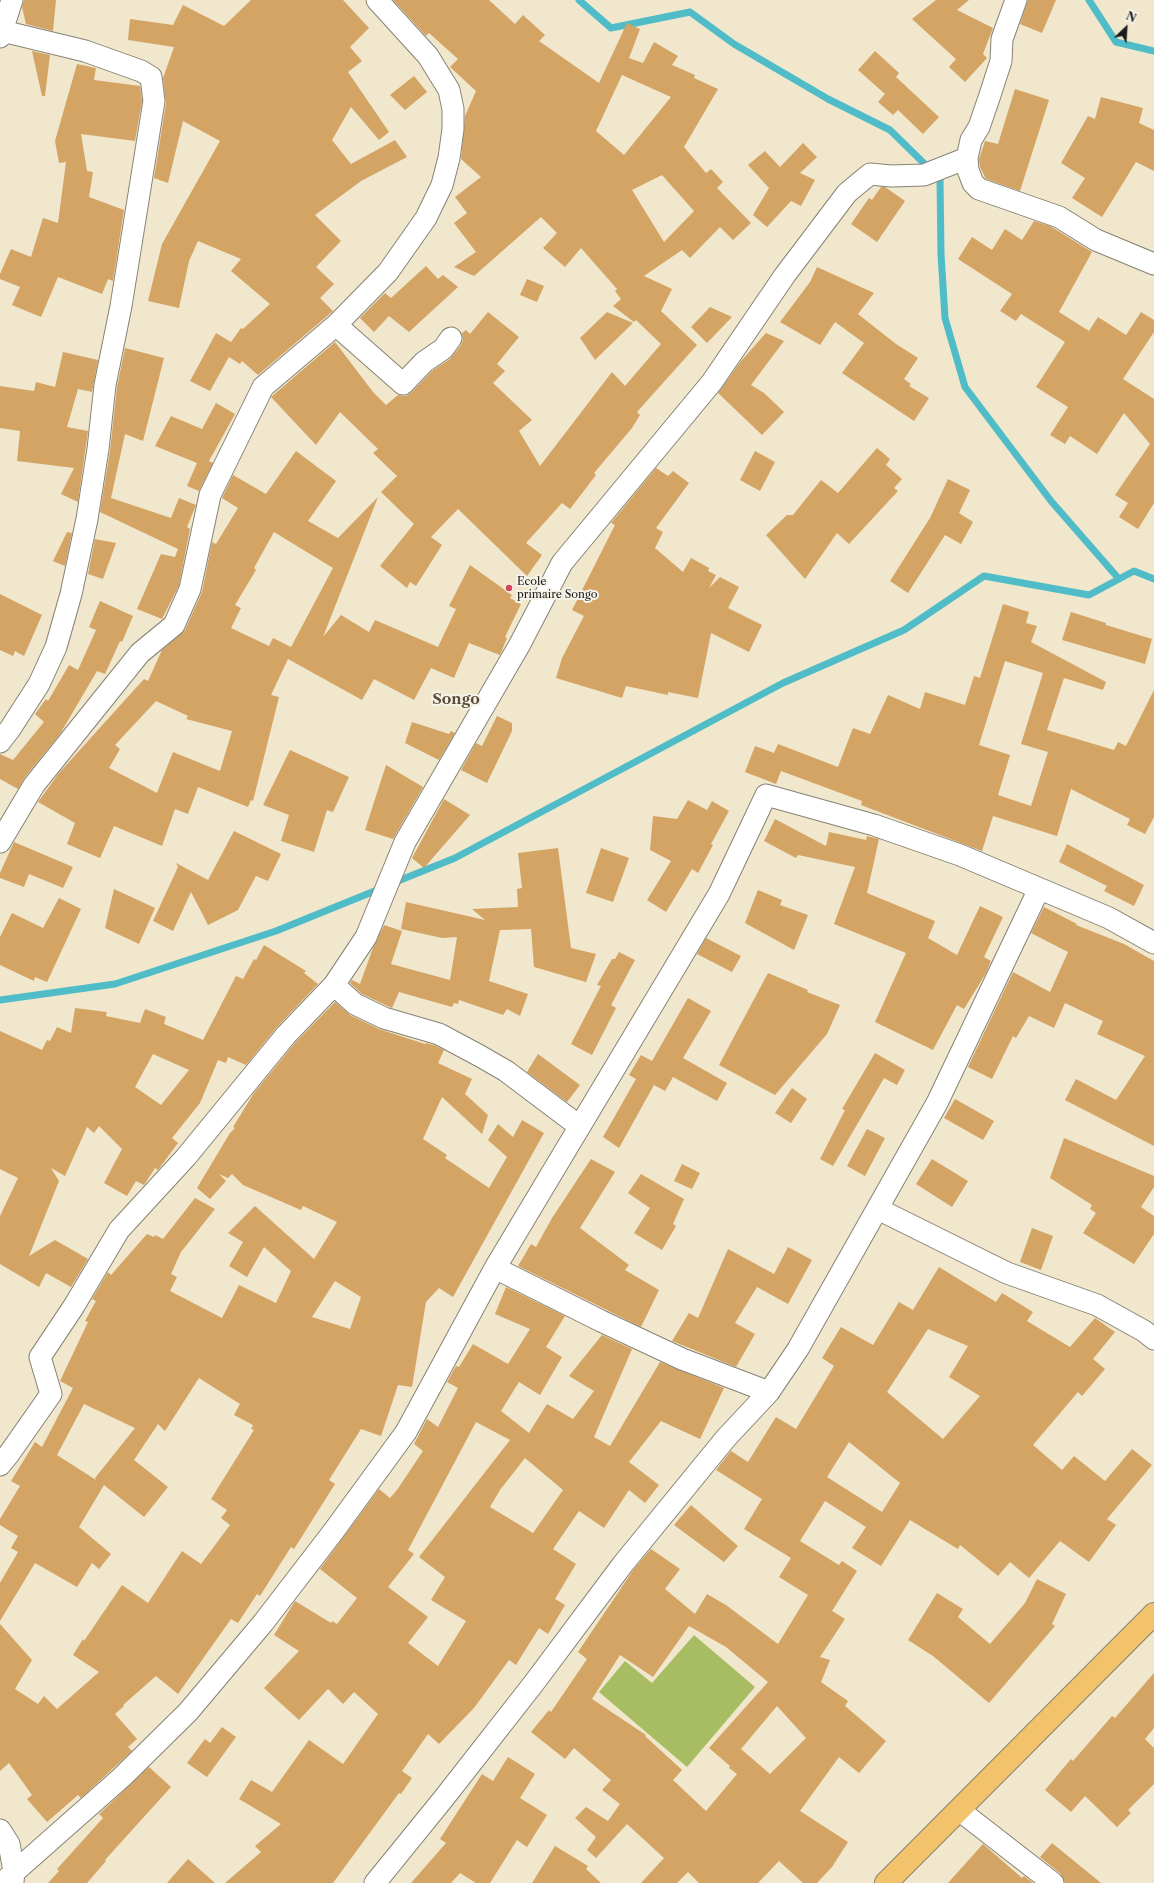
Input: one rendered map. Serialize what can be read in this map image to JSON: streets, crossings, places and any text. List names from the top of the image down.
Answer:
{
  "districts": ["Songo"],
  "places": ["Ecole primaire Songo"],
  "north": "top right"
}
